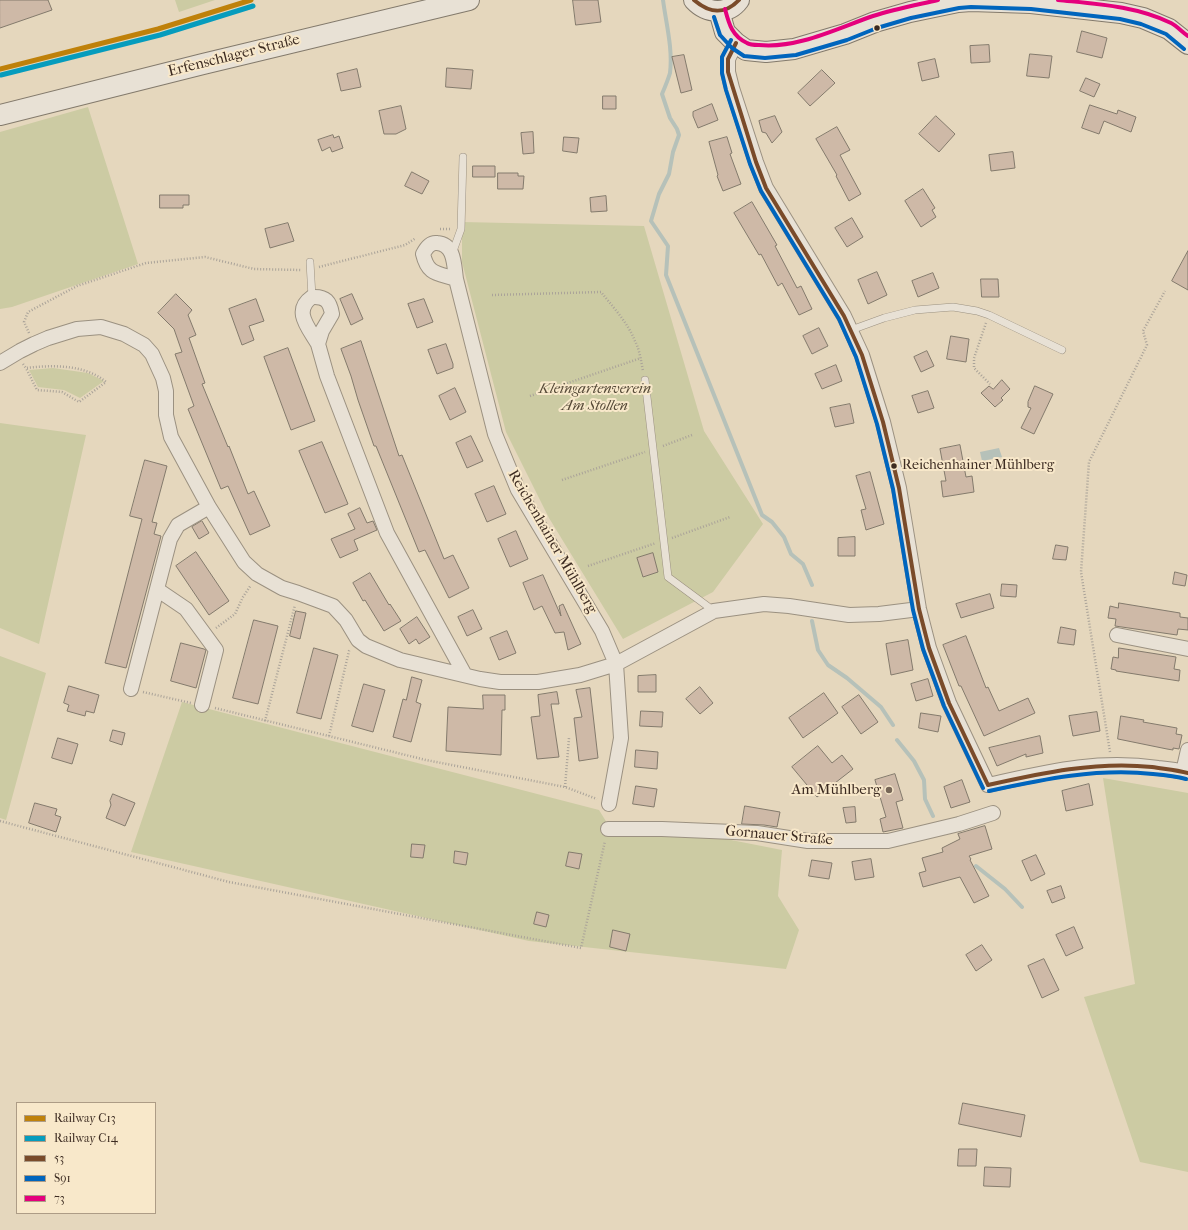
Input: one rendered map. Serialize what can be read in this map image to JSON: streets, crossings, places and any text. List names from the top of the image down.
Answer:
{
  "streets": {
    "main road": ["Erfenschlager Straße"],
    "street": ["Reichenhainer Mühlberg", "Gornauer Straße"]
  },
  "parks": ["Kleingartenverein Am Stollen"],
  "places": ["Reichenhainer Mühlberg", "Am Mühlberg"],
  "lines": [
    "rail line C13",
    "transit line 53",
    "transit line 73",
    "rail line C14",
    "transit line S91"
  ],
  "legend": [
    "Railway C13",
    "Railway C14",
    "53",
    "S91",
    "73"
  ]
}
